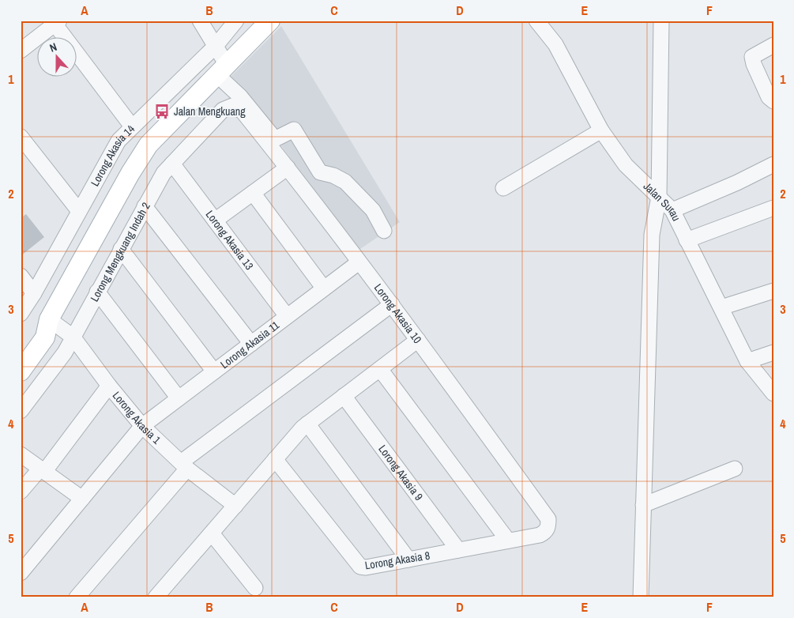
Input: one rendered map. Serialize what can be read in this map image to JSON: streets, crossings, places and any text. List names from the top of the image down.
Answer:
{
  "streets": {
    "street": [
      "Lorong Akasia 14",
      "Jalan Surau",
      "Lorong Akasia 13",
      "Lorong Mengkuang Indah 2",
      "Lorong Akasia 10",
      "Lorong Akasia 11",
      "Lorong Akasia 1",
      "Lorong Akasia 9",
      "Lorong Akasia 8"
    ]
  },
  "crossings": [
    ["Lorong Akasia 13", "Lorong Mengkuang Indah 2"],
    ["Lorong Akasia 13", "Lorong Akasia 11"],
    ["Lorong Mengkuang Indah 2", "Lorong Akasia 10"],
    ["Lorong Mengkuang Indah 2", "Lorong Akasia 1"],
    ["Lorong Akasia 10", "Lorong Akasia 11"],
    ["Lorong Akasia 10", "Lorong Akasia 8"],
    ["Lorong Akasia 11", "Lorong Akasia 1"],
    ["Lorong Akasia 9", "Lorong Akasia 8"]
  ],
  "places": {
    "bus stop": ["Jalan Mengkuang"]
  },
  "north": "top",
  "grid": {
    "columns": [
      "A",
      "B",
      "C",
      "D",
      "E",
      "F"
    ],
    "rows": [
      "1",
      "2",
      "3",
      "4",
      "5"
    ]
  }
}
